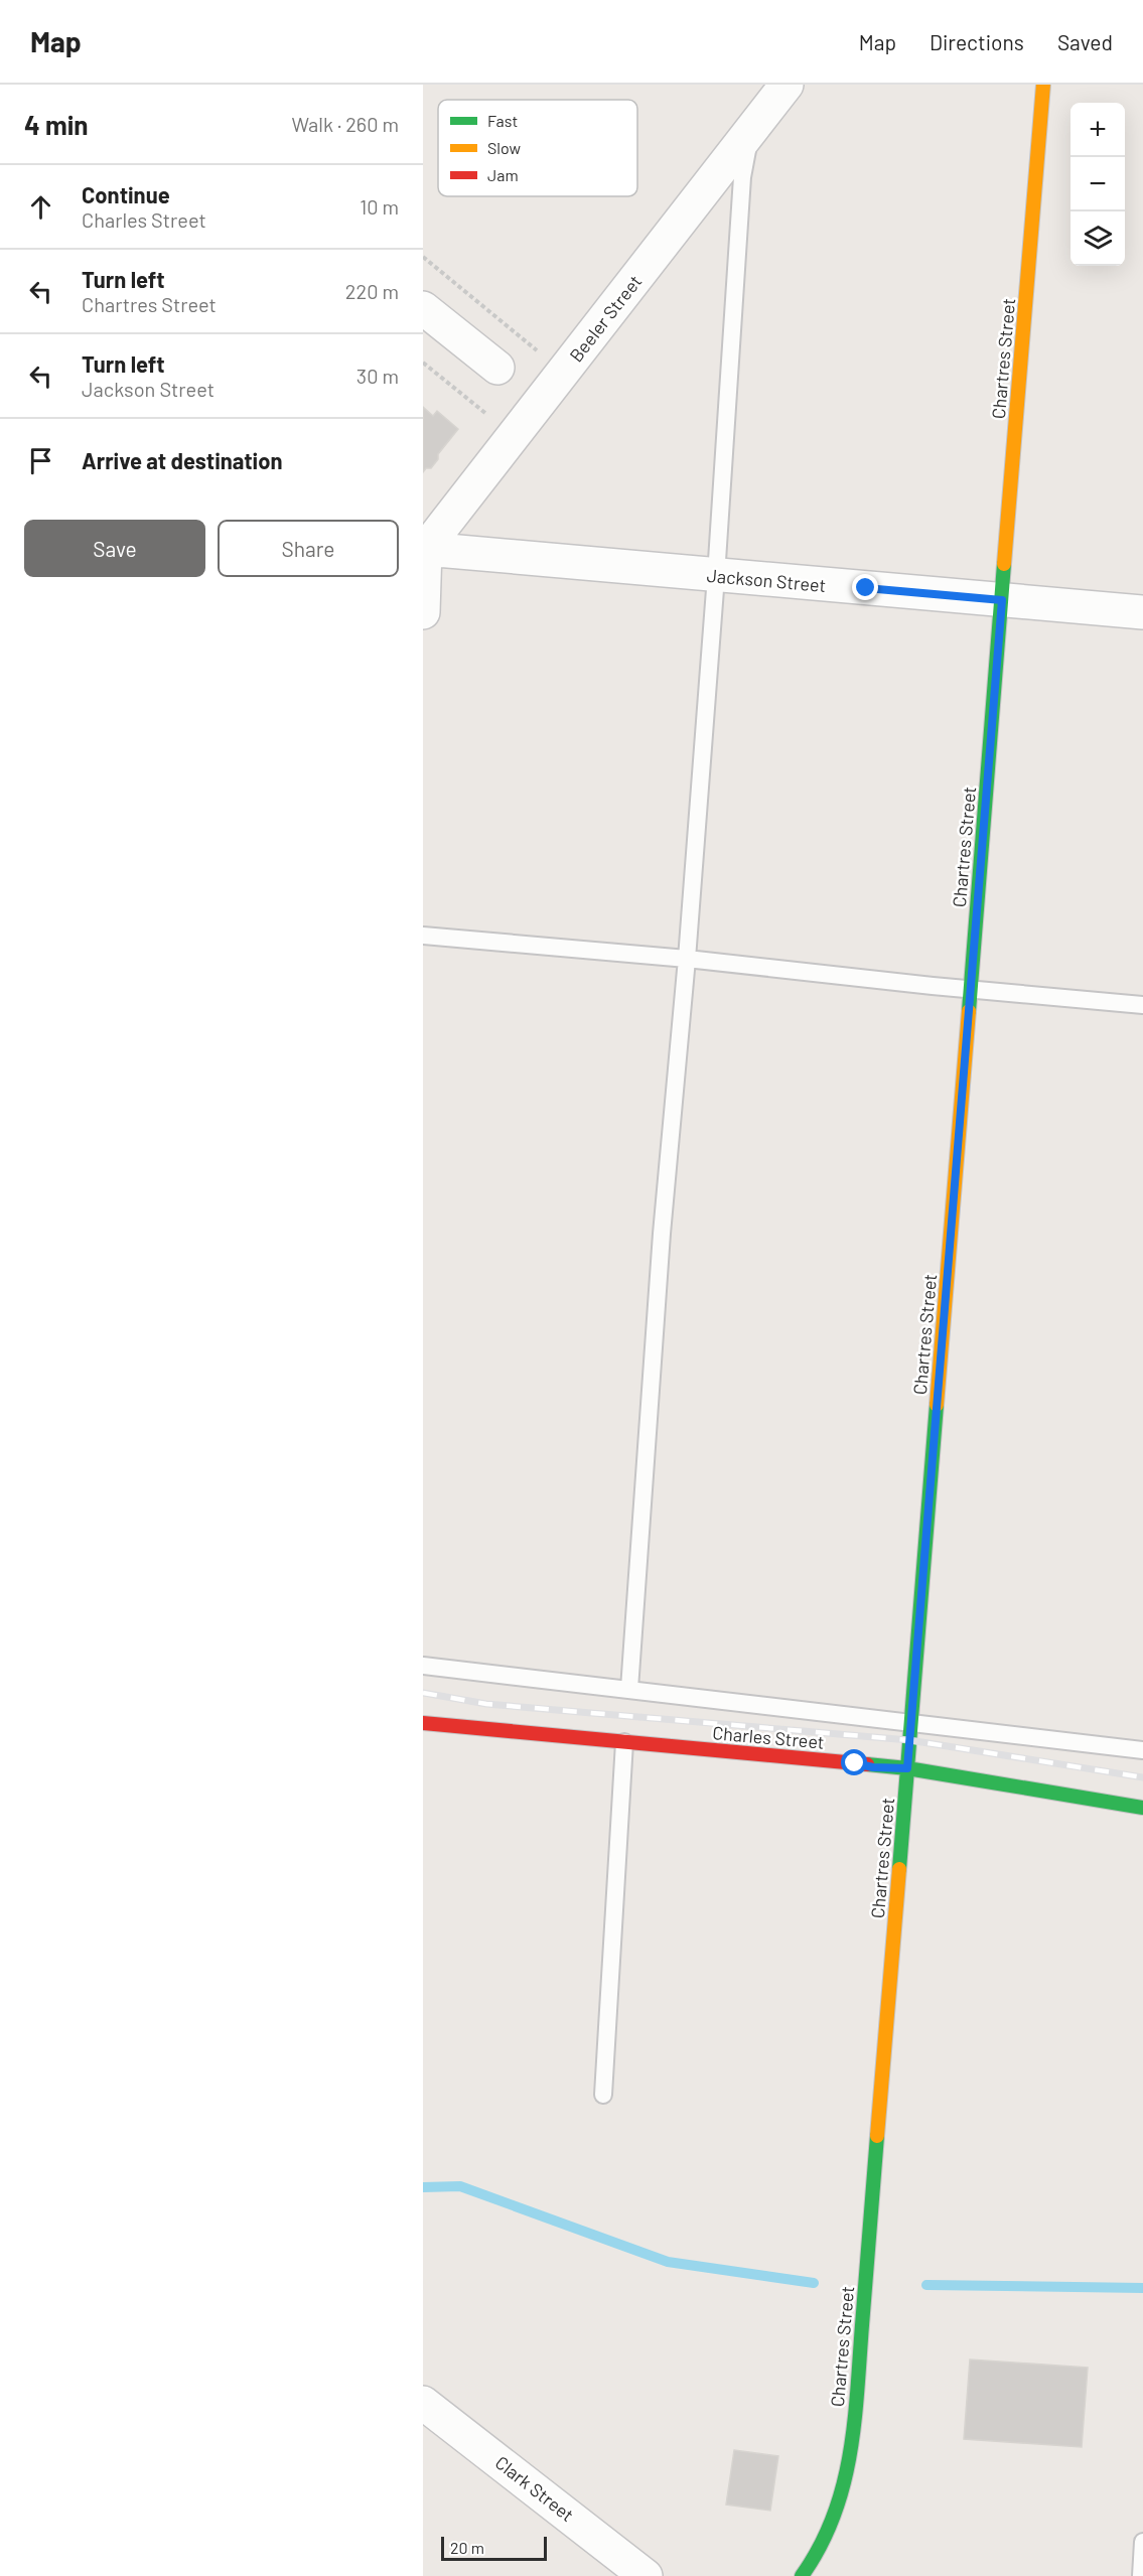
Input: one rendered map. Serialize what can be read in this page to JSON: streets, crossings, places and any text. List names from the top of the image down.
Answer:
{
  "streets": {
    "street": [
      "Beeler Street",
      "Chartres Street",
      "Jackson Street",
      "Charles Street",
      "Clark Street"
    ]
  },
  "crossings": [
    ["Beeler Street", "Jackson Street"],
    ["Chartres Street", "Jackson Street"],
    ["Chartres Street", "Charles Street"]
  ],
  "legend": ["Fast", "Slow", "Jam"],
  "scale_bar": "20 m",
  "page": {
    "header": "Map",
    "nav": ["Map", "Directions", "Saved"],
    "heading": ["4 min", "Walk · 260 m"],
    "map_buttons": ["+", "−"],
    "list": [
      ["Continue", "Charles Street", "10 m"],
      ["Turn left", "Chartres Street", "220 m"],
      ["Turn left", "Jackson Street", "30 m"],
      "Arrive at destination"
    ],
    "buttons": ["Save", "Share"],
    "scale": "20 m"
  }
}
